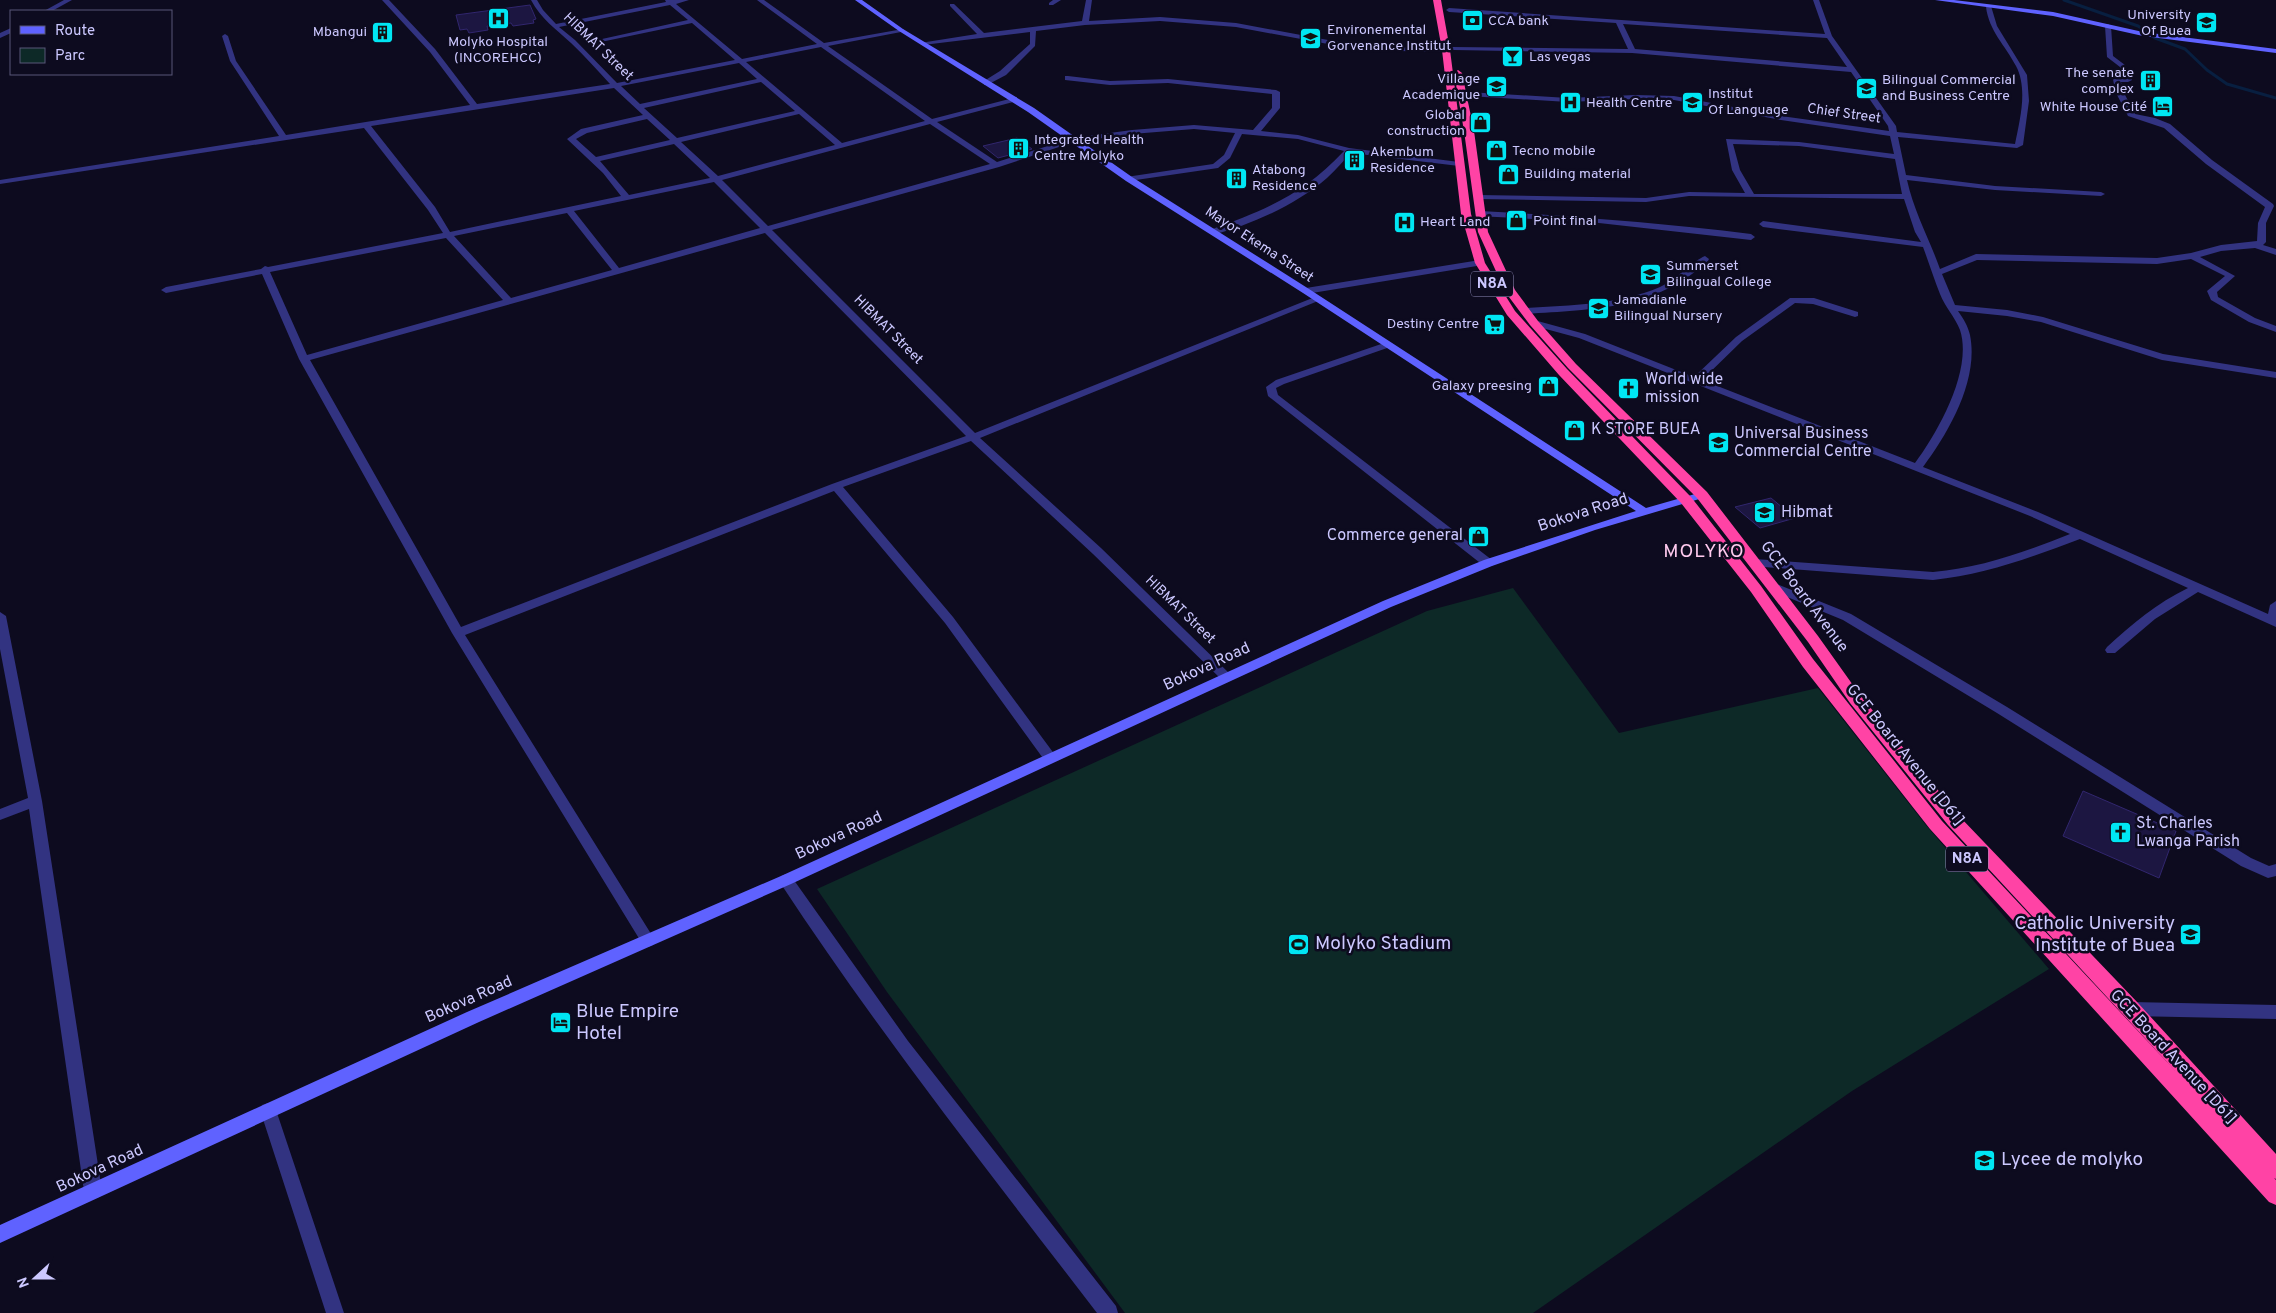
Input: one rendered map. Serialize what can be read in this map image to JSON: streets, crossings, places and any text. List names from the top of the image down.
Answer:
{
  "streets": {
    "highway": ["N8A", "GCE Board Avenue", "GCE Board Avenue [D61]"],
    "street": [
      "HIBMAT Street",
      "Chief Street",
      "Mayor Ekema Street",
      "Bokova Road"
    ]
  },
  "crossings": [
    ["HIBMAT Street", "Bokova Road"],
    ["Chief Street", "N8A"],
    ["Mayor Ekema Street", "Bokova Road"],
    ["N8A", "Bokova Road"],
    ["N8A", "GCE Board Avenue"],
    ["N8A", "GCE Board Avenue [D61]"],
    ["Bokova Road", "GCE Board Avenue"],
    ["Bokova Road", "GCE Board Avenue [D61]"],
    ["GCE Board Avenue", "GCE Board Avenue [D61]"]
  ],
  "districts": ["MOLYKO"],
  "places": {
    "hospital": ["Molyko Hospital (INCOREHCC)", "Health Centre", "Heart Land"],
    "bank": ["CCA bank"],
    "school or university": [
      "University Of Buea",
      "Environemental Gorvenance Institut",
      "Village Academique",
      "Bilingual Commercial and Business Centre",
      "Institut Of Language",
      "Summerset Bilingual College",
      "Jamadianle Bilingual Nursery",
      "Universal Business Commercial Centre",
      "Hibmat",
      "Catholic University Institute of Buea",
      "Lycee de molyko"
    ],
    "building": [
      "Mbangui",
      "The senate complex",
      "Integrated Health Centre Molyko",
      "Akembum Residence",
      "Atabong Residence"
    ],
    "bar": ["Las vegas"],
    "hotel": ["White House Cité", "Blue Empire Hotel"],
    "shop": [
      "Global construction",
      "Tecno mobile",
      "Building material",
      "Point final",
      "Galaxy preesing",
      "K STORE BUEA",
      "Commerce general"
    ],
    "supermarket": ["Destiny Centre"],
    "church": ["World wide mission", "St. Charles Lwanga Parish"],
    "sports": ["Molyko Stadium"]
  },
  "legend": ["Route", "Parc"],
  "north": "left"
}
